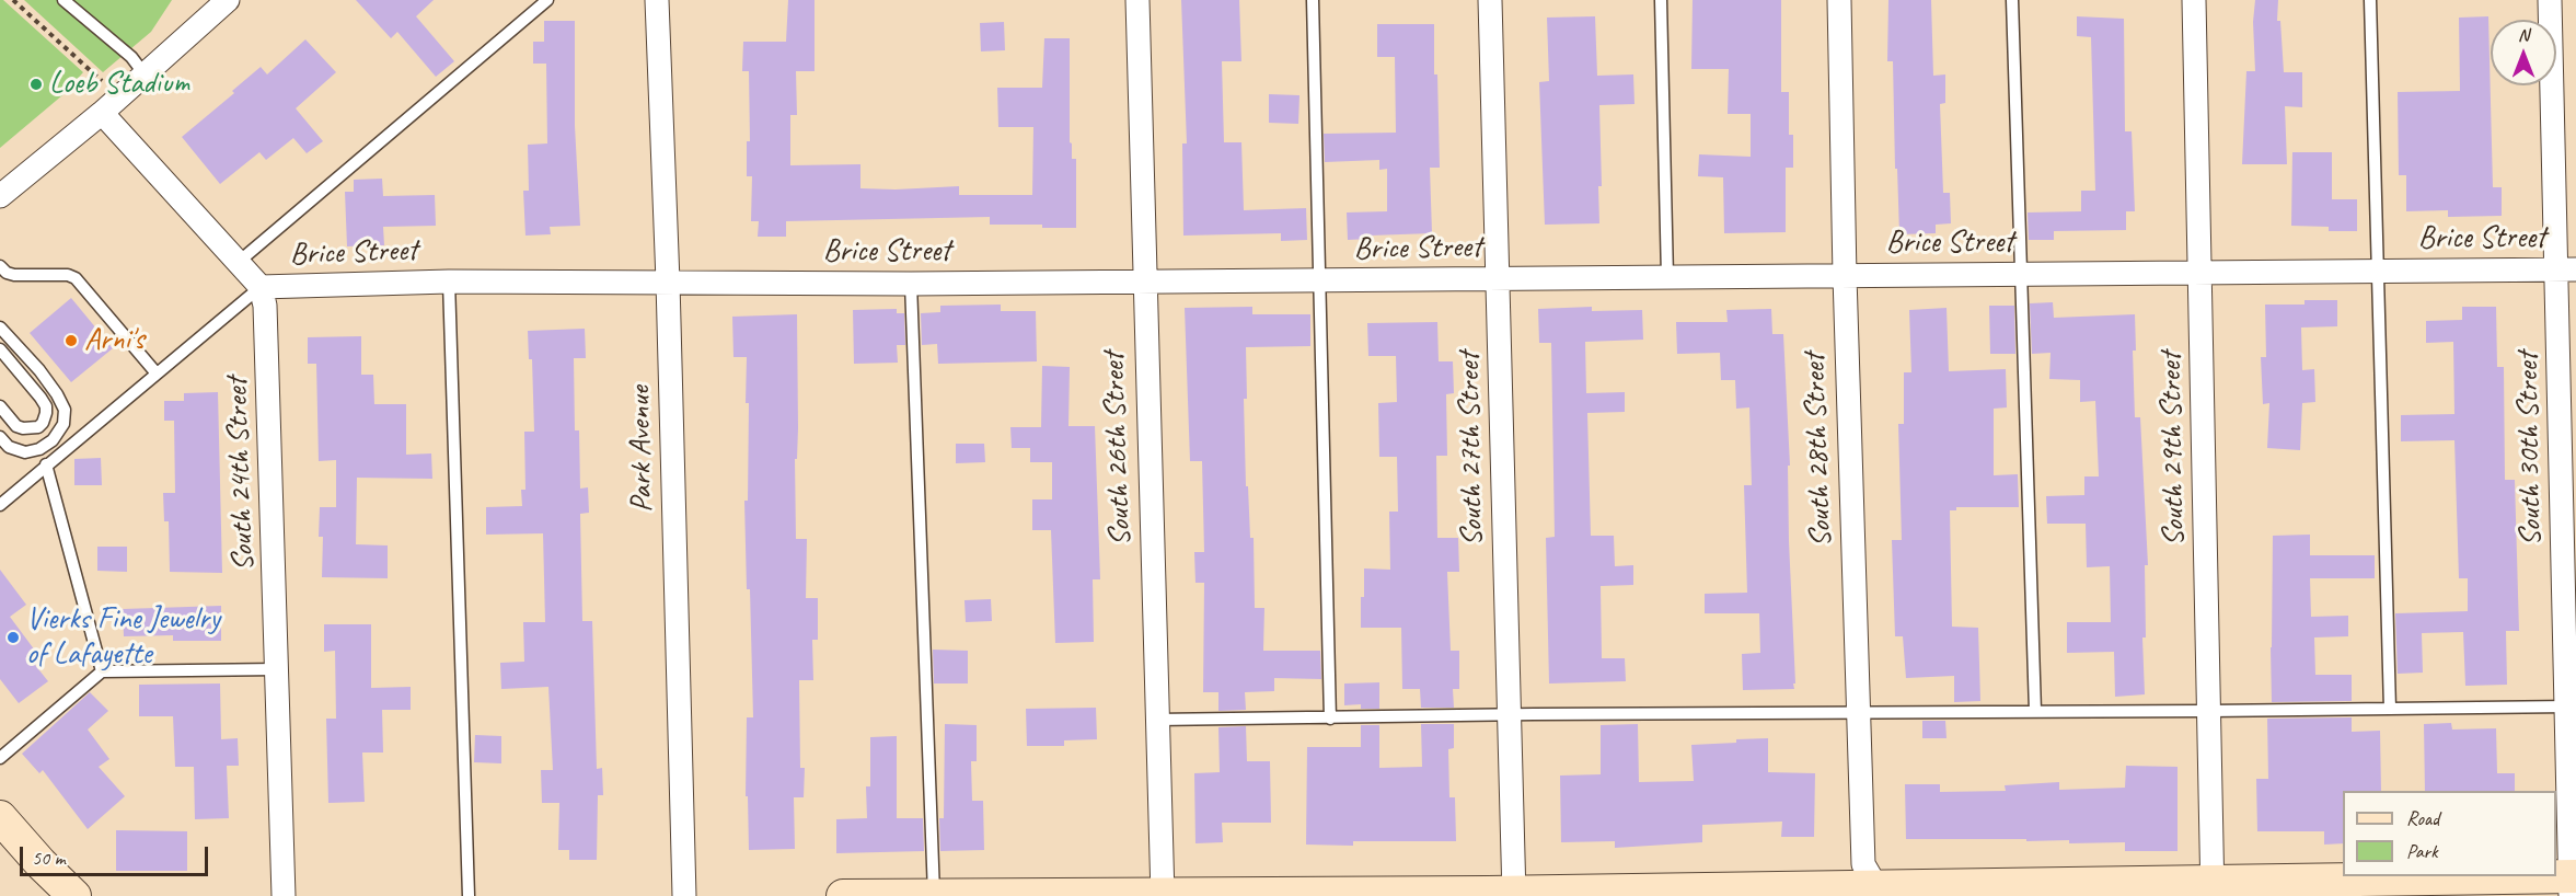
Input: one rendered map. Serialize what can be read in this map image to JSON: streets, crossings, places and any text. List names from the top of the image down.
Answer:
{
  "streets": {
    "street": [
      "Brice Street",
      "Park Avenue",
      "South 26th Street",
      "South 27th Street",
      "South 29th Street",
      "South 30th Street",
      "South 28th Street",
      "South 24th Street"
    ]
  },
  "crossings": [
    ["Brice Street", "Park Avenue"],
    ["Brice Street", "South 26th Street"],
    ["Brice Street", "South 27th Street"],
    ["Brice Street", "South 29th Street"],
    ["Brice Street", "South 30th Street"],
    ["Brice Street", "South 28th Street"],
    ["Brice Street", "South 24th Street"]
  ],
  "places": ["Loeb Stadium", "Arni's", "Vierks Fine Jewelry of Lafayette"],
  "legend": ["Road", "Park"],
  "scale_bar": "50 m",
  "north": "top"
}
